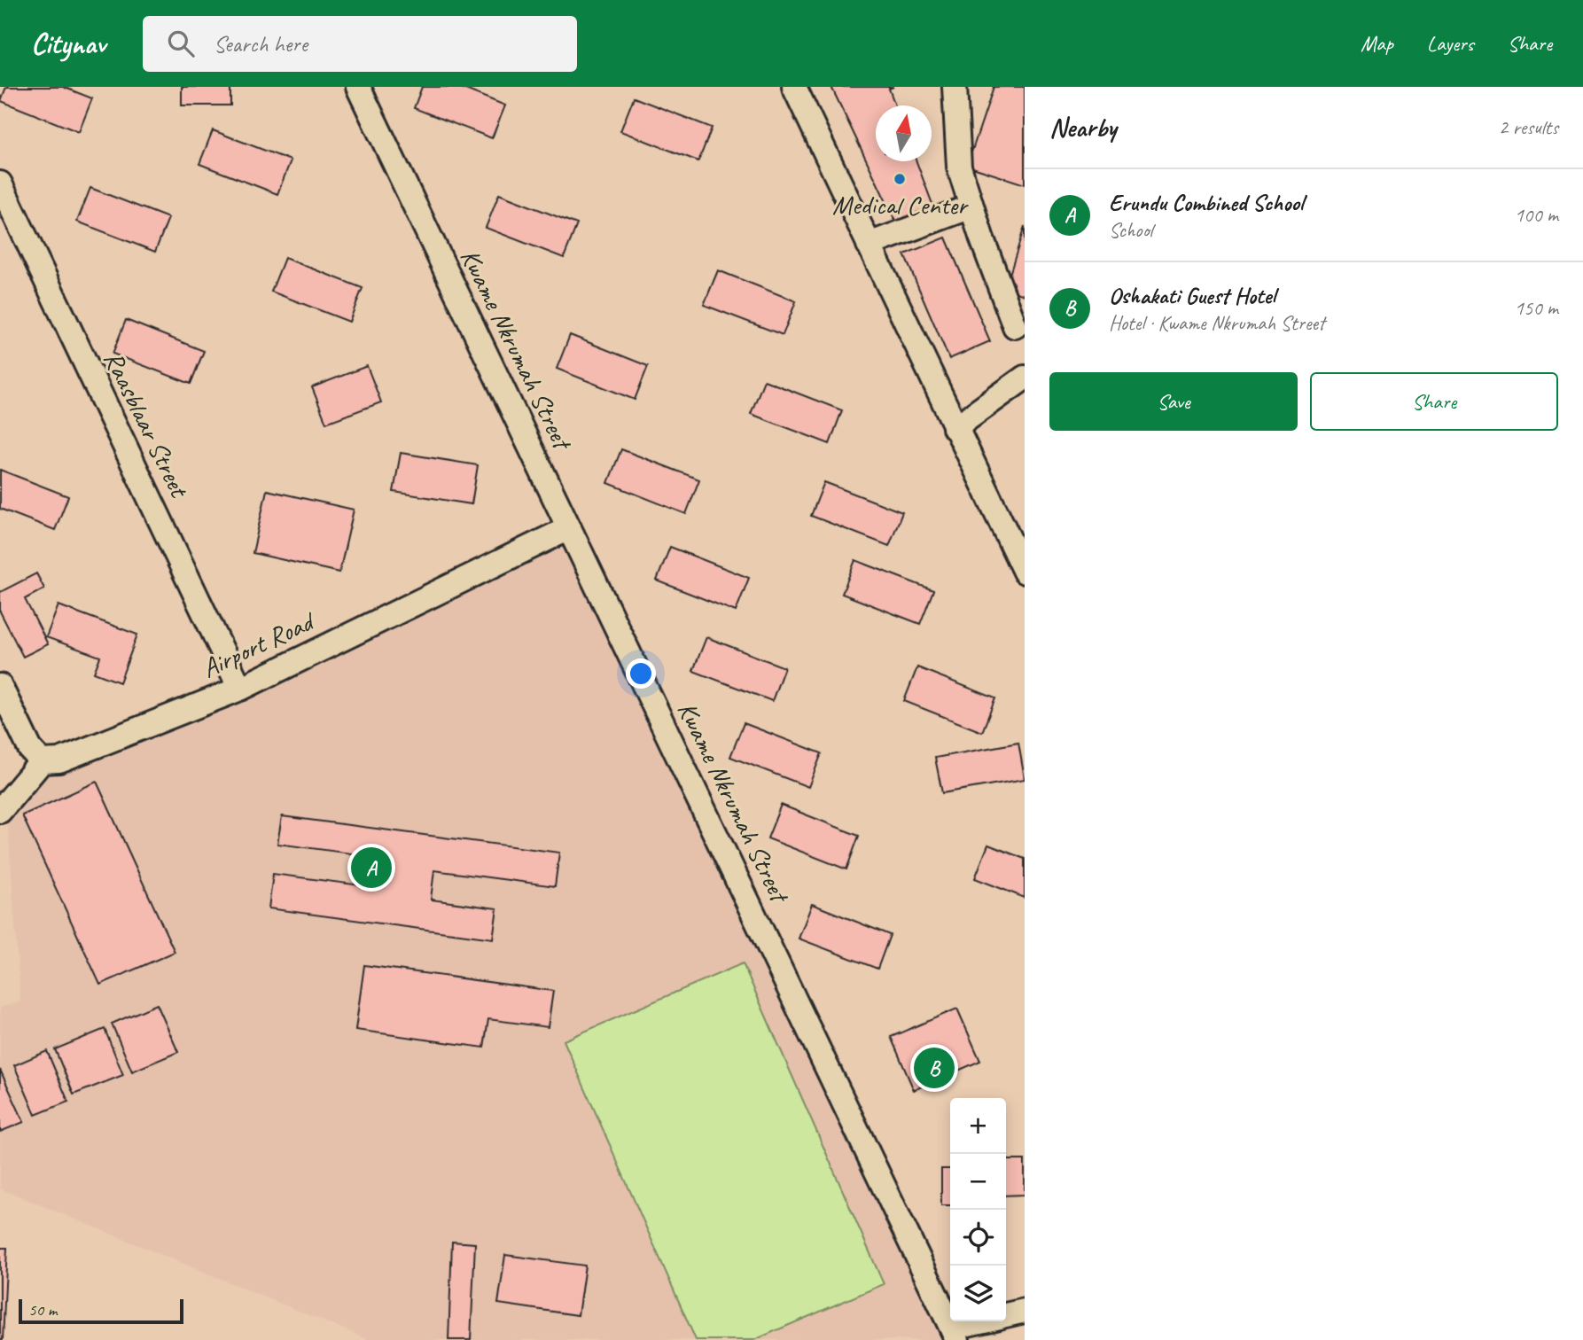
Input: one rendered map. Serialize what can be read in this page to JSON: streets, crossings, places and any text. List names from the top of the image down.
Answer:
{
  "streets": {
    "street": ["Kwame Nkrumah Street", "Raasblaar Street", "Airport Road"]
  },
  "crossings": [
    ["Kwame Nkrumah Street", "Airport Road"],
    ["Raasblaar Street", "Airport Road"]
  ],
  "places": ["Medical Center"],
  "scale_bar": "50 m",
  "north": "top",
  "page": {
    "header": "Citynav",
    "search": "Search here",
    "nav": ["Map", "Layers", "Share"],
    "heading": ["Nearby", "2 results"],
    "list": [
      {
        "mark": "A",
        "name": "Erundu Combined School",
        "note": "School",
        "value": "100 m"
      },
      {
        "mark": "B",
        "name": "Oshakati Guest Hotel",
        "note": "Hotel · Kwame Nkrumah Street",
        "value": "150 m"
      }
    ],
    "buttons": ["Save", "Share"],
    "pins": ["A", "B"],
    "map_buttons": ["+", "−"],
    "scale": "50 m"
  }
}
